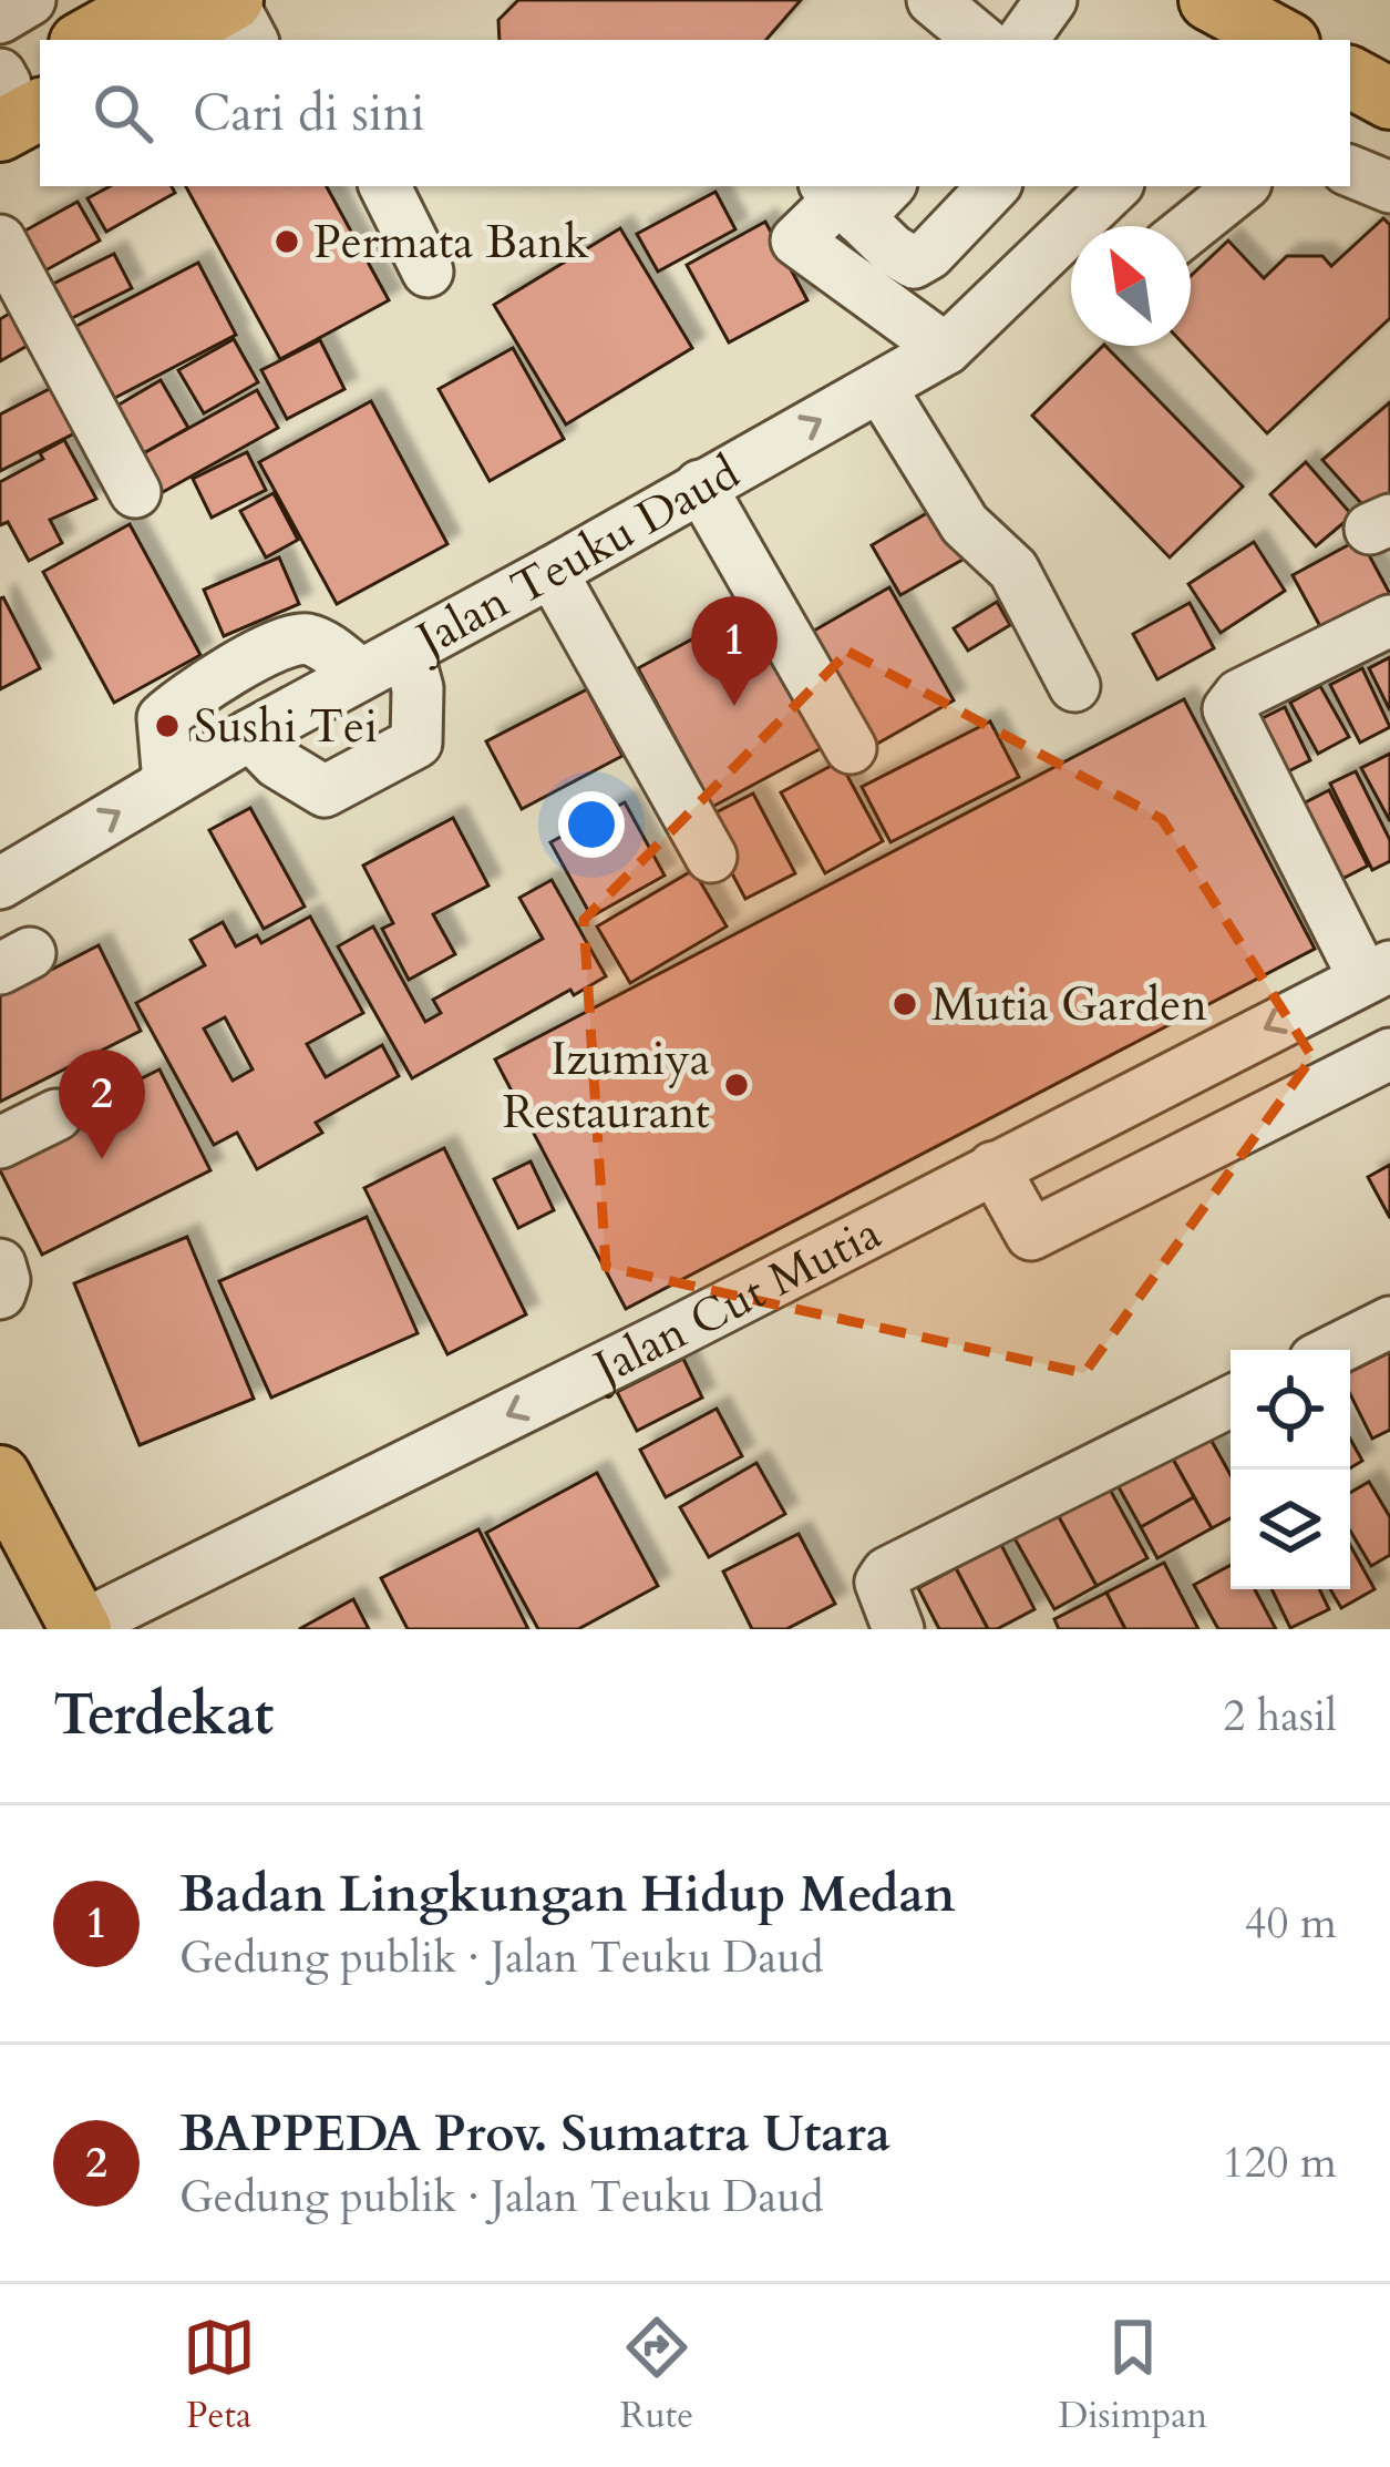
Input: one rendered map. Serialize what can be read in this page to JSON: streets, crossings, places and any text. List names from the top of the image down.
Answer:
{
  "streets": {
    "street": ["Jalan Teuku Daud", "Jalan Cut Mutia"]
  },
  "one_way": ["Jalan Cut Mutia"],
  "places": [
    "Permata Bank",
    "Sushi Tei",
    "Mutia Garden",
    "Izumiya Restaurant"
  ],
  "north": "top left",
  "page": {
    "search": "Cari di sini",
    "pins": ["1", "2"],
    "heading": ["Terdekat", "2 hasil"],
    "list": [
      {
        "mark": "1",
        "name": "Badan Lingkungan Hidup Medan",
        "note": "Gedung publik · Jalan Teuku Daud",
        "value": "40 m"
      },
      {
        "mark": "2",
        "name": "BAPPEDA Prov. Sumatra Utara",
        "note": "Gedung publik · Jalan Teuku Daud",
        "value": "120 m"
      }
    ],
    "nav": ["Peta", "Rute", "Disimpan"]
  }
}
